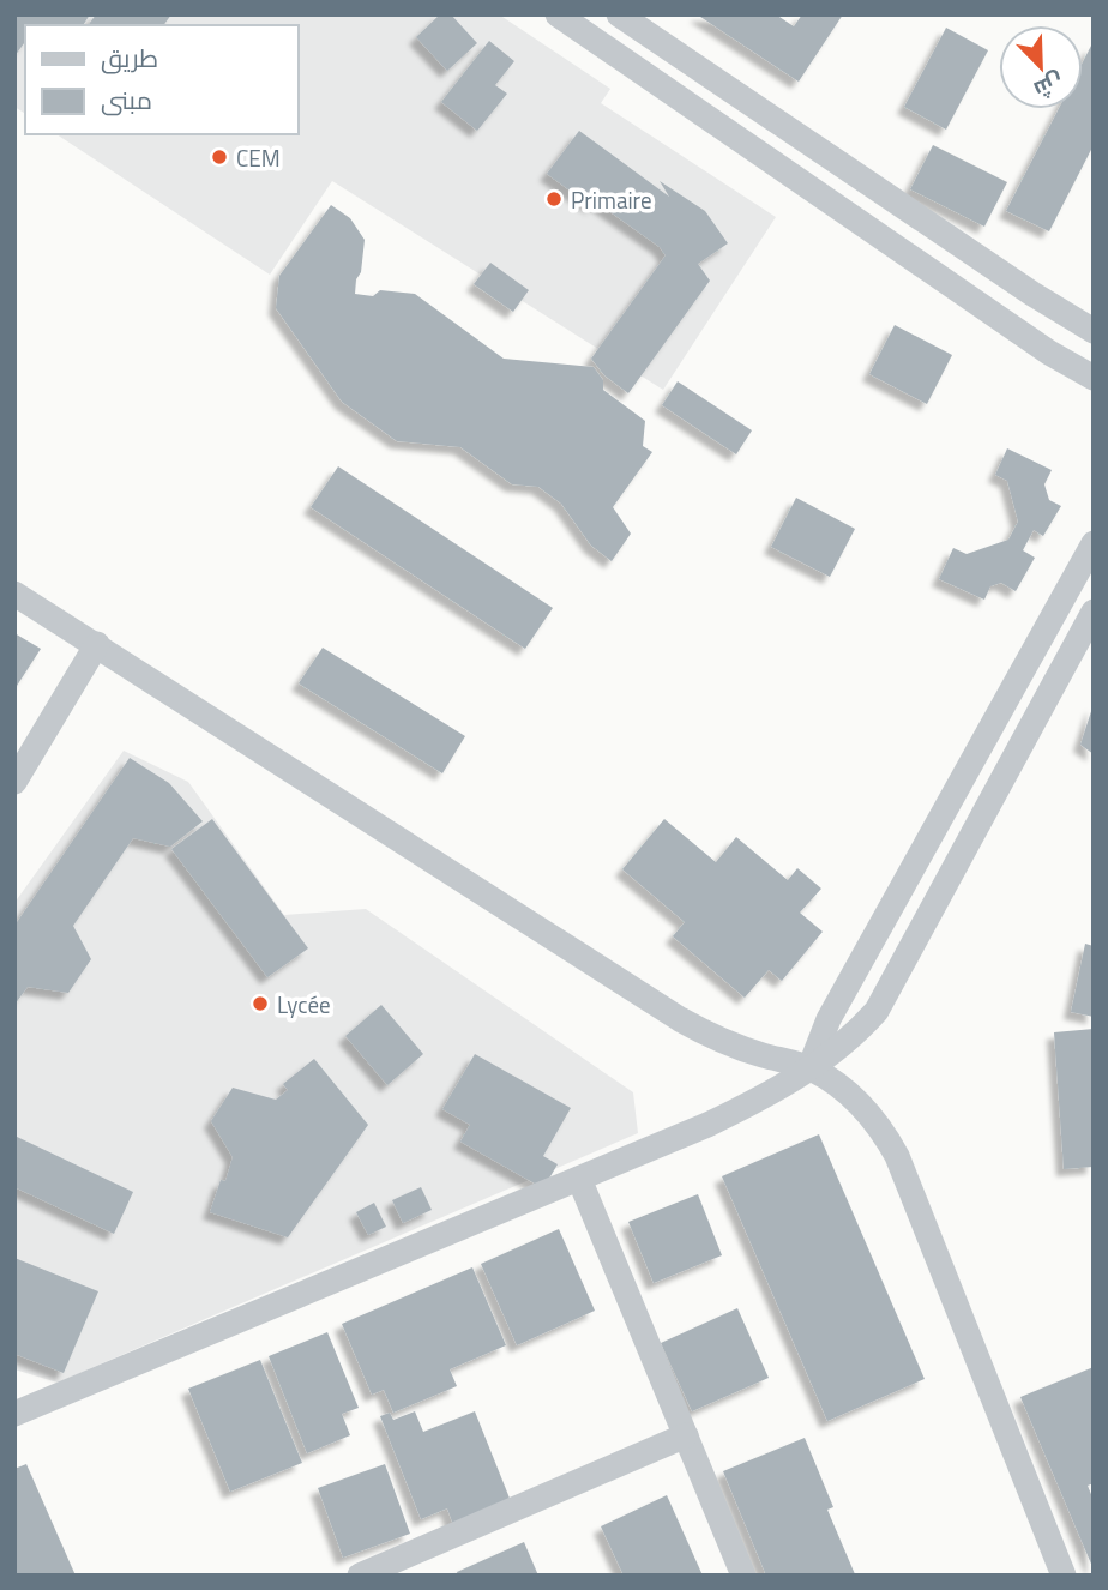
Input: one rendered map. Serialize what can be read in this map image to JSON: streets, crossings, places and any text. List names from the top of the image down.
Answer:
{
  "places": ["CEM", "Primaire", "Lycée"],
  "legend": ["طريق", "مبنى"],
  "north": "bottom right"
}
